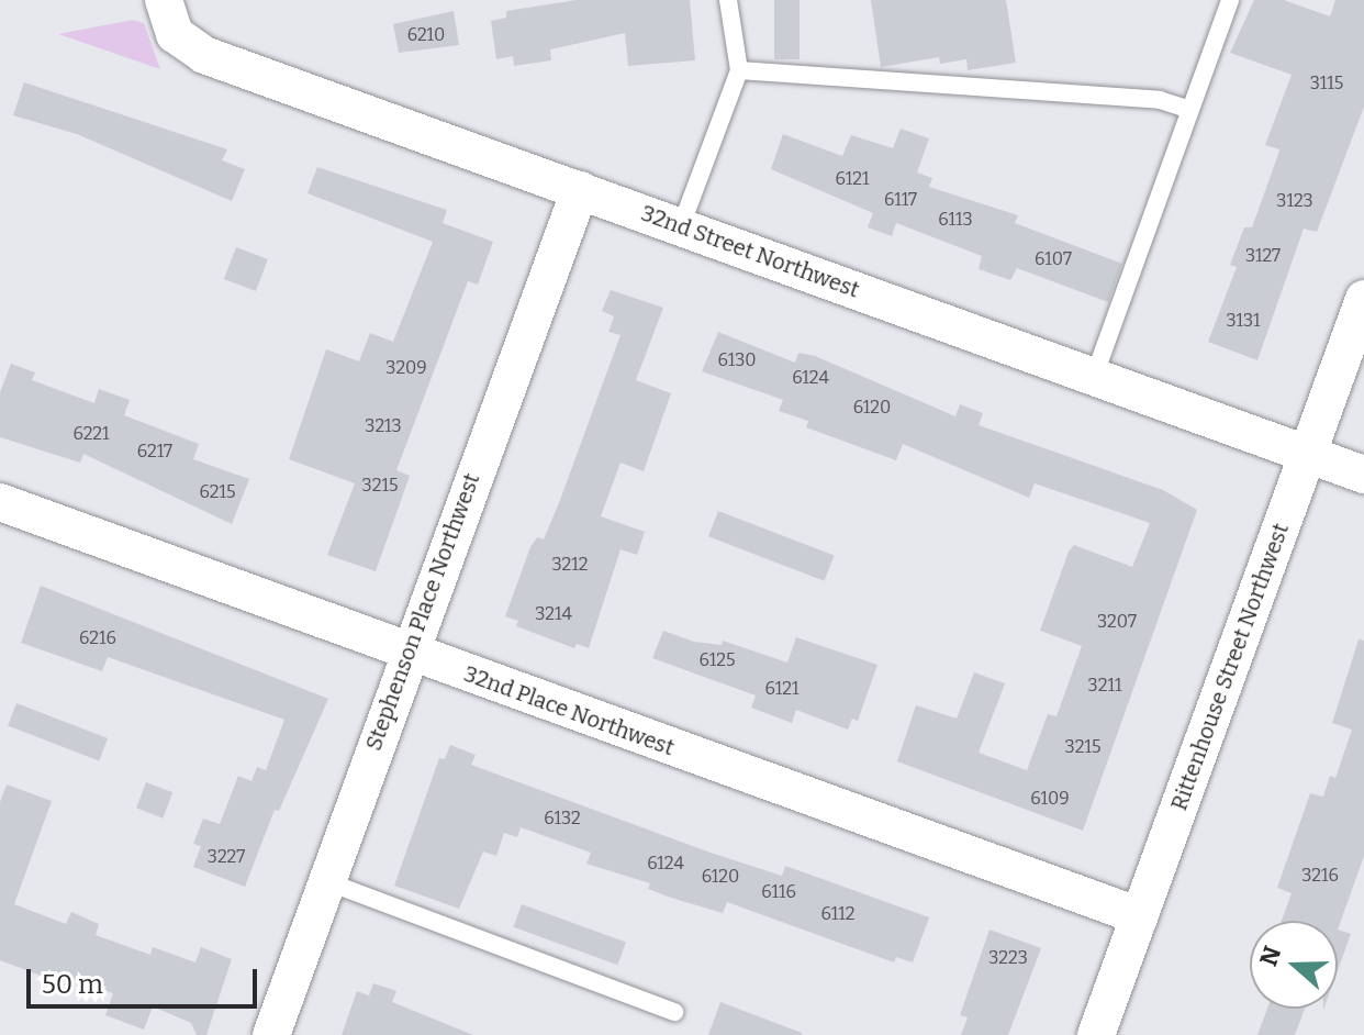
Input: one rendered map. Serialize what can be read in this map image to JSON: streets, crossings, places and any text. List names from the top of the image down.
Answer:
{
  "streets": {
    "street": [
      "32nd Street Northwest",
      "Stephenson Place Northwest",
      "Rittenhouse Street Northwest",
      "32nd Place Northwest"
    ]
  },
  "crossings": [
    ["32nd Street Northwest", "Stephenson Place Northwest"],
    ["32nd Street Northwest", "Rittenhouse Street Northwest"],
    ["Stephenson Place Northwest", "32nd Place Northwest"],
    ["Rittenhouse Street Northwest", "32nd Place Northwest"]
  ],
  "house_numbers": [
    "6210",
    "3115",
    "6121",
    "6117",
    "3123",
    "6113",
    "3127",
    "6107",
    "3131",
    "6130",
    "3209",
    "6124",
    "6120",
    "3213",
    "6221",
    "6217",
    "3215",
    "6215",
    "3212",
    "3214",
    "3207",
    "6216",
    "6125",
    "3211",
    "6121",
    "3215",
    "6109",
    "6132",
    "3227",
    "6124",
    "3216",
    "6120",
    "6116",
    "6112",
    "3223"
  ],
  "scale_bar": "50 m",
  "north": "left"
}
